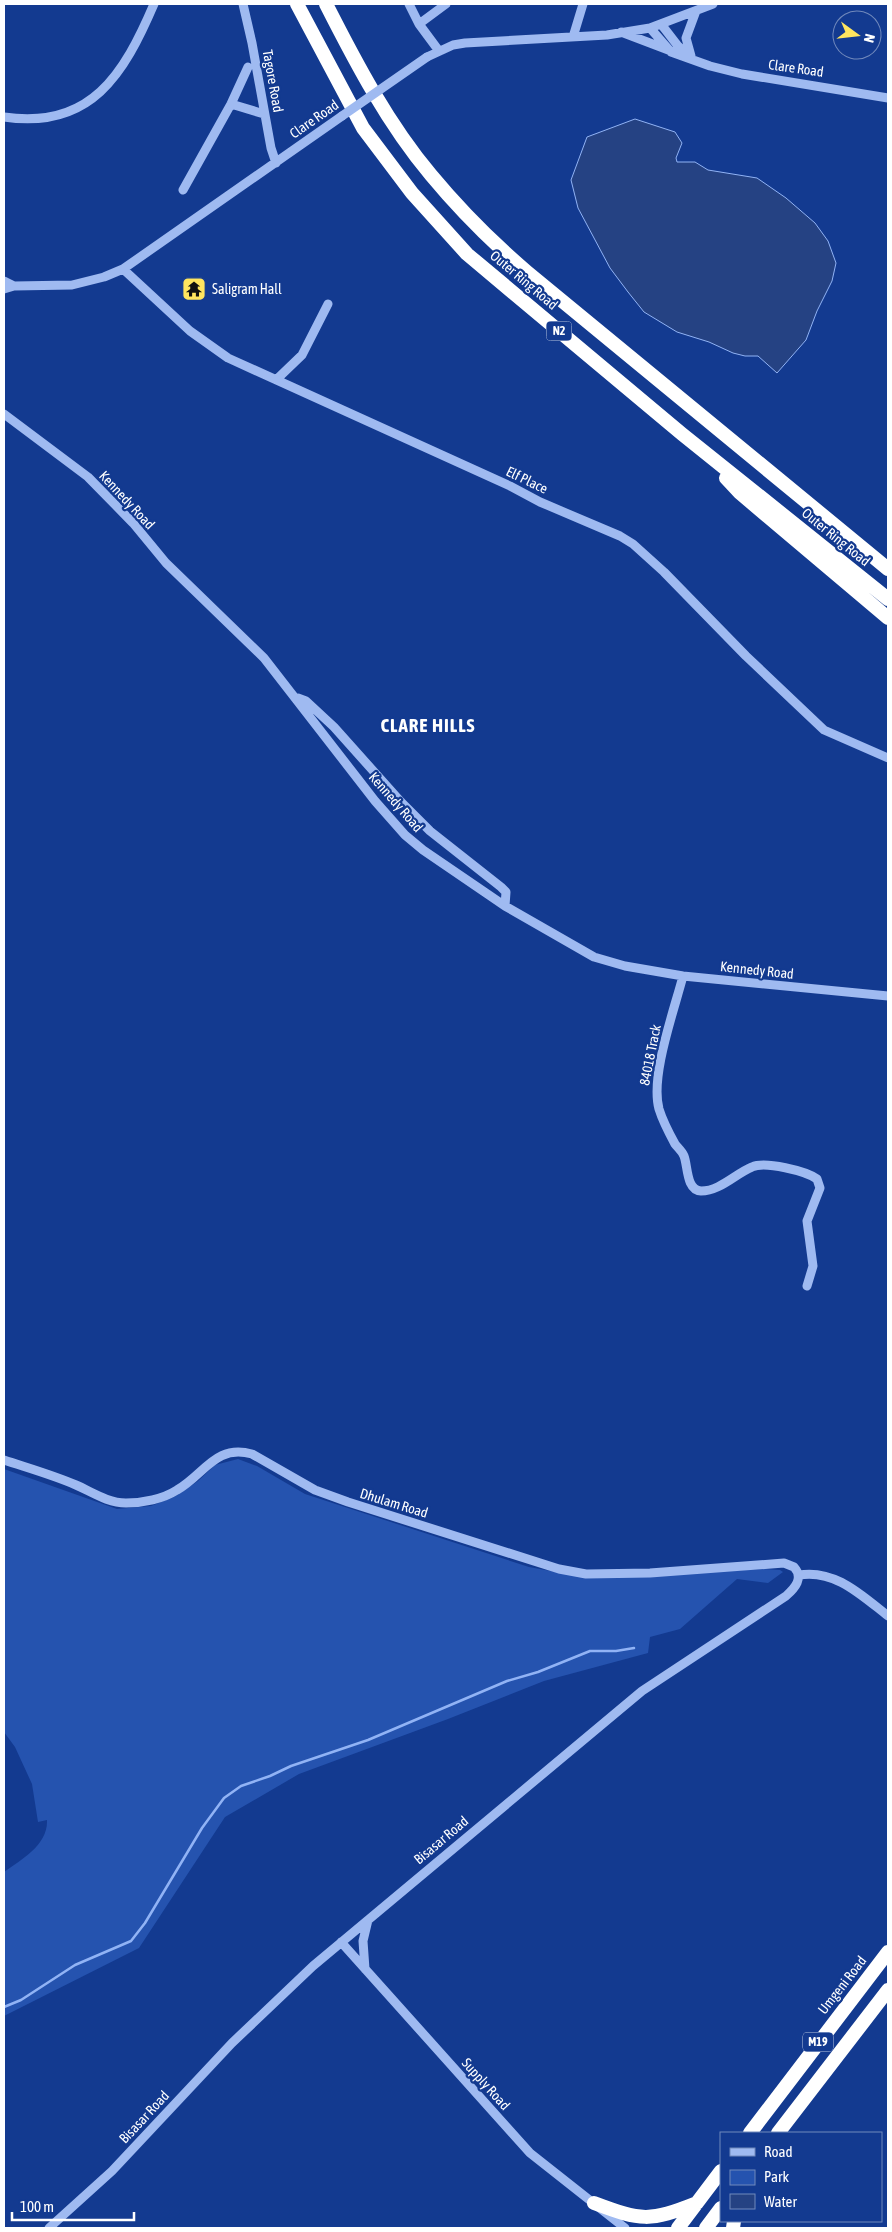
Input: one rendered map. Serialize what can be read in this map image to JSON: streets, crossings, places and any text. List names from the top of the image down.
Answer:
{
  "streets": {
    "highway": [
      "Outer Ring Road",
      "N2",
      "Umgeni Road",
      "M19"
    ],
    "street": [
      "Clare Road",
      "Tagore Road",
      "Elf Place",
      "Kennedy Road",
      "84018 Track",
      "Dhulam Road",
      "Bisasar Road",
      "Supply Road"
    ]
  },
  "crossings": [
    ["Clare Road", "Tagore Road"],
    ["Clare Road", "Elf Place"],
    ["Kennedy Road", "84018 Track"],
    ["Dhulam Road", "Bisasar Road"],
    ["Bisasar Road", "Supply Road"]
  ],
  "districts": ["CLARE HILLS"],
  "places": {
    "temple": ["Saligram Hall"]
  },
  "legend": ["Road", "Park", "Water"],
  "scale_bar": "100 m",
  "north": "right"
}
